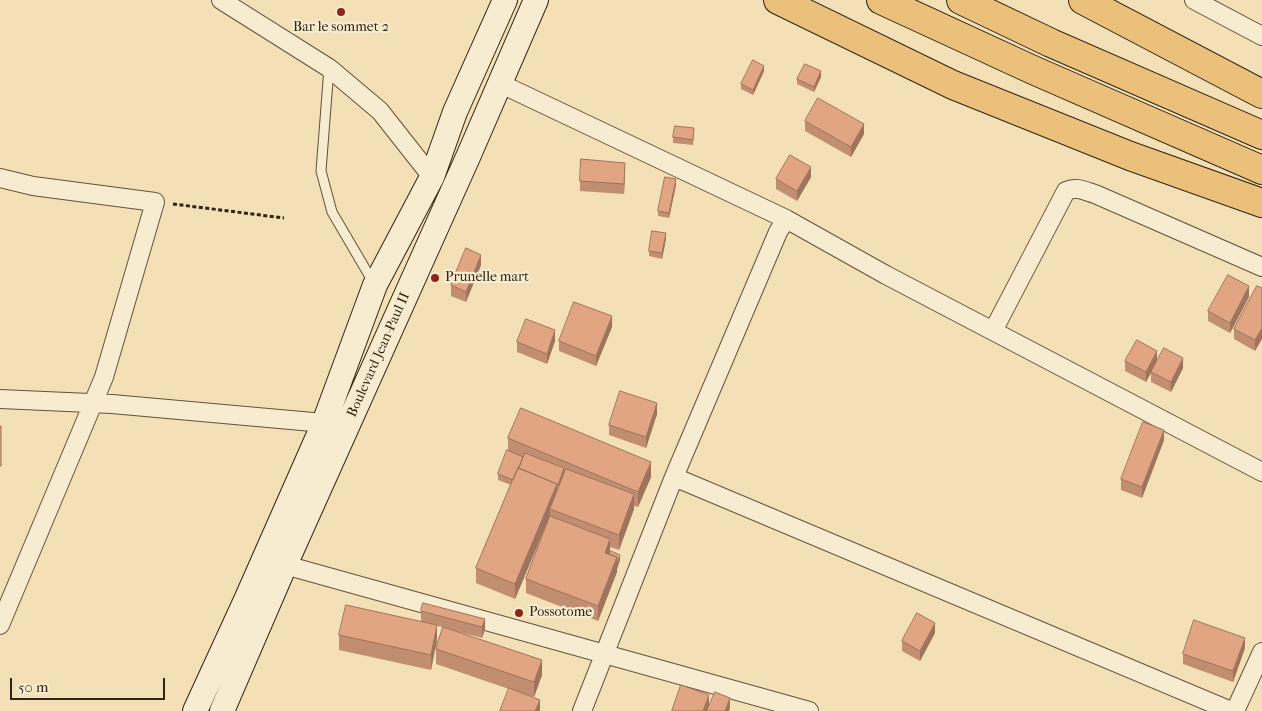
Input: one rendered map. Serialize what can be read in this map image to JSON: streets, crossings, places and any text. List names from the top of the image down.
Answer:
{
  "streets": {
    "main road": ["Boulevard Jean-Paul II"]
  },
  "places": ["Bar le sommet 2", "Prunelle mart", "Possotome"],
  "scale_bar": "50 m"
}
